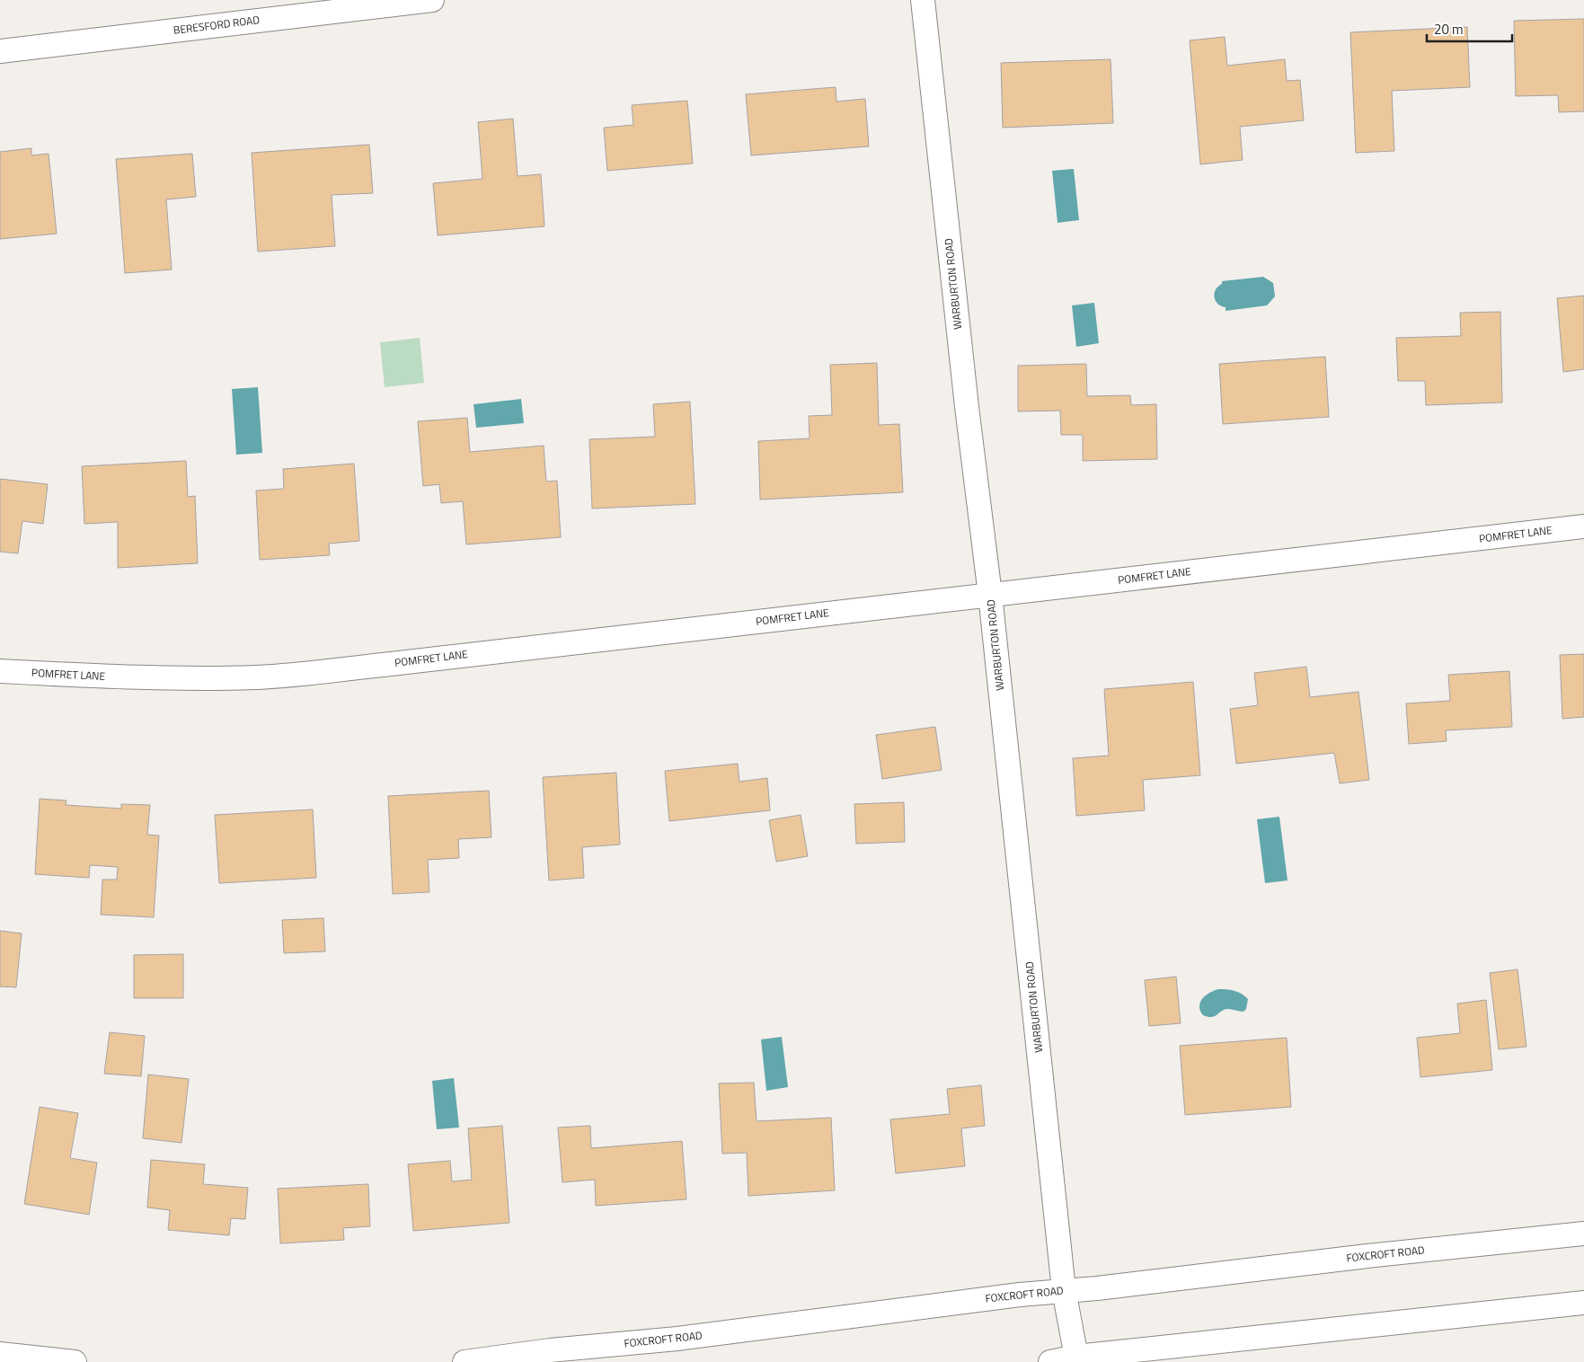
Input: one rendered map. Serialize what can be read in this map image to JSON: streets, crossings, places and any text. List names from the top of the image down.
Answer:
{
  "streets": {
    "street": [
      "BERESFORD ROAD",
      "WARBURTON ROAD",
      "POMFRET LANE",
      "FOXCROFT ROAD"
    ]
  },
  "crossings": [
    ["WARBURTON ROAD", "POMFRET LANE"],
    ["WARBURTON ROAD", "FOXCROFT ROAD"]
  ],
  "scale_bar": "20 m"
}
